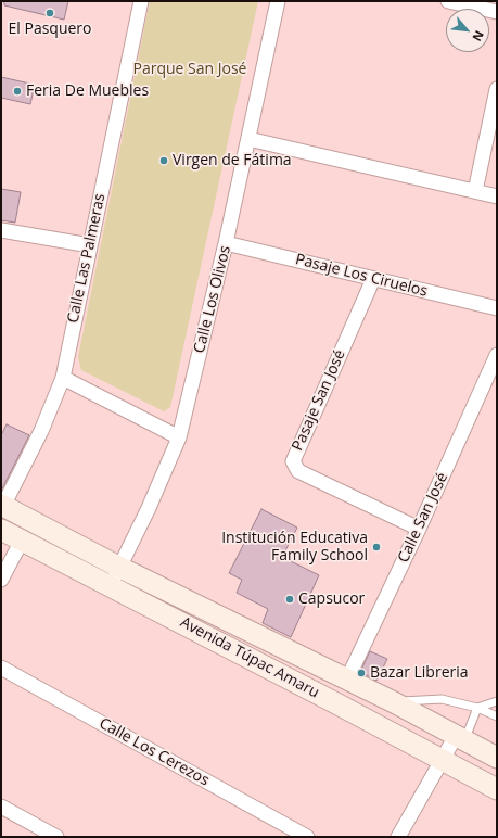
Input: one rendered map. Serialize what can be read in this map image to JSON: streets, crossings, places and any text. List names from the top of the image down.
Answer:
{
  "streets": {
    "main road": ["Avenida Túpac Amaru"],
    "street": [
      "Calle Las Palmeras",
      "Pasaje Los Ciruelos",
      "Calle Los Olivos",
      "Pasaje San José",
      "Calle San José",
      "Calle Los Cerezos"
    ]
  },
  "crossings": [
    ["Calle Las Palmeras", "Avenida Túpac Amaru"],
    ["Pasaje Los Ciruelos", "Calle Los Olivos"],
    ["Pasaje Los Ciruelos", "Pasaje San José"],
    ["Calle Los Olivos", "Avenida Túpac Amaru"],
    ["Pasaje San José", "Calle San José"],
    ["Calle San José", "Avenida Túpac Amaru"]
  ],
  "parks": ["Parque San José"],
  "places": [
    "El Pasquero",
    "Feria De Muebles",
    "Virgen de Fátima",
    "Institución Educativa Family School",
    "Capsucor",
    "Bazar Libreria"
  ],
  "north": "bottom right"
}
